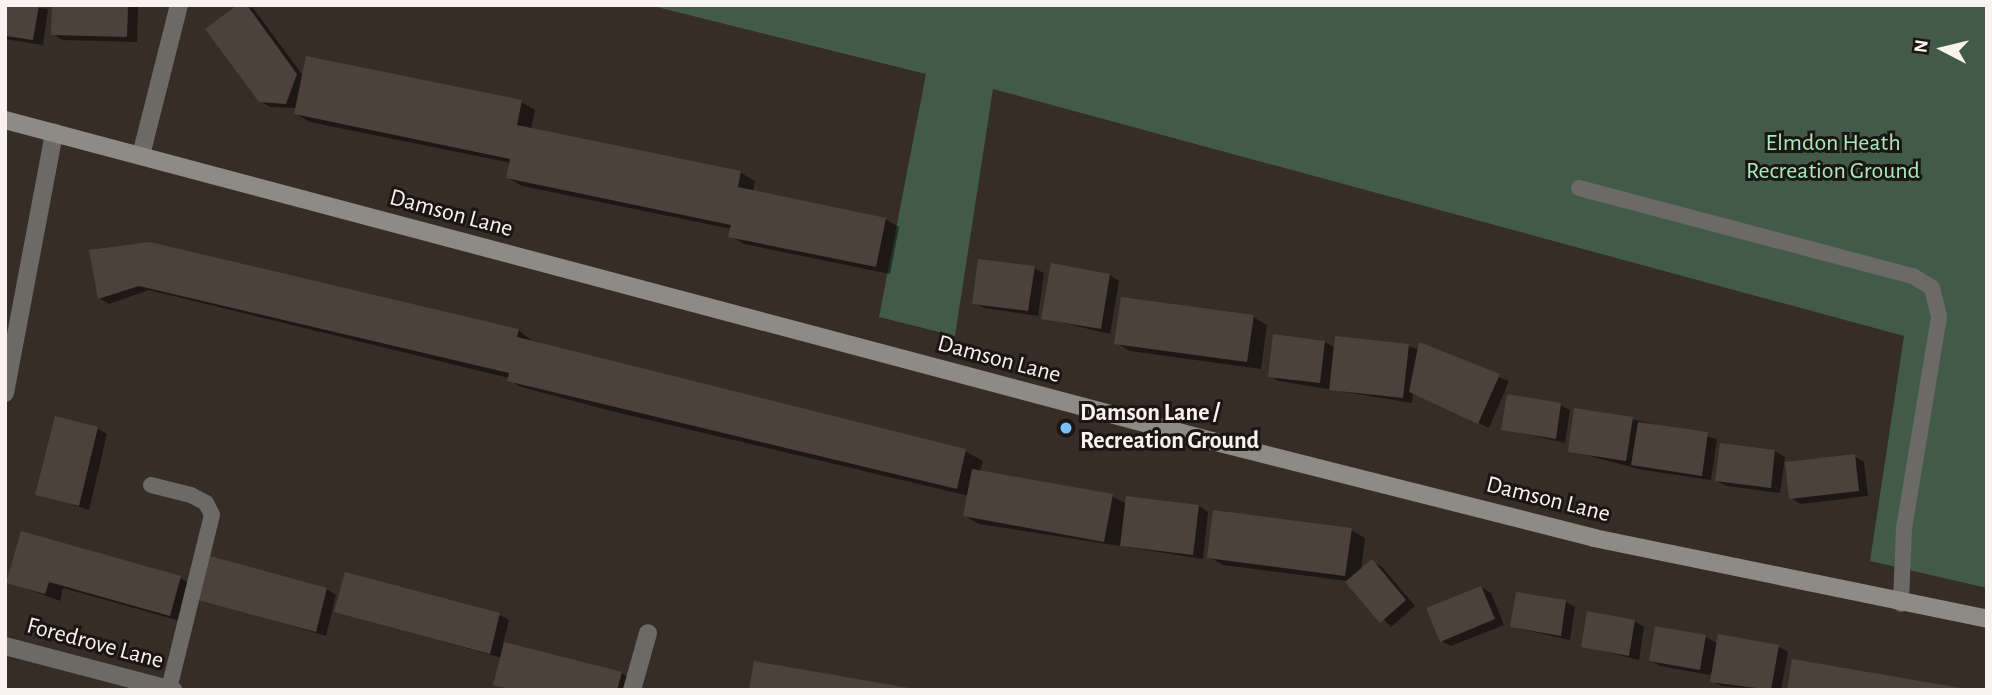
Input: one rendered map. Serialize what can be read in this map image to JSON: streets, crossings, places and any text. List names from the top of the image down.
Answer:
{
  "streets": {
    "street": ["Damson Lane", "Foredrove Lane"]
  },
  "parks": ["Elmdon Heath Recreation Ground"],
  "places": ["Damson Lane / Recreation Ground"],
  "north": "left"
}
